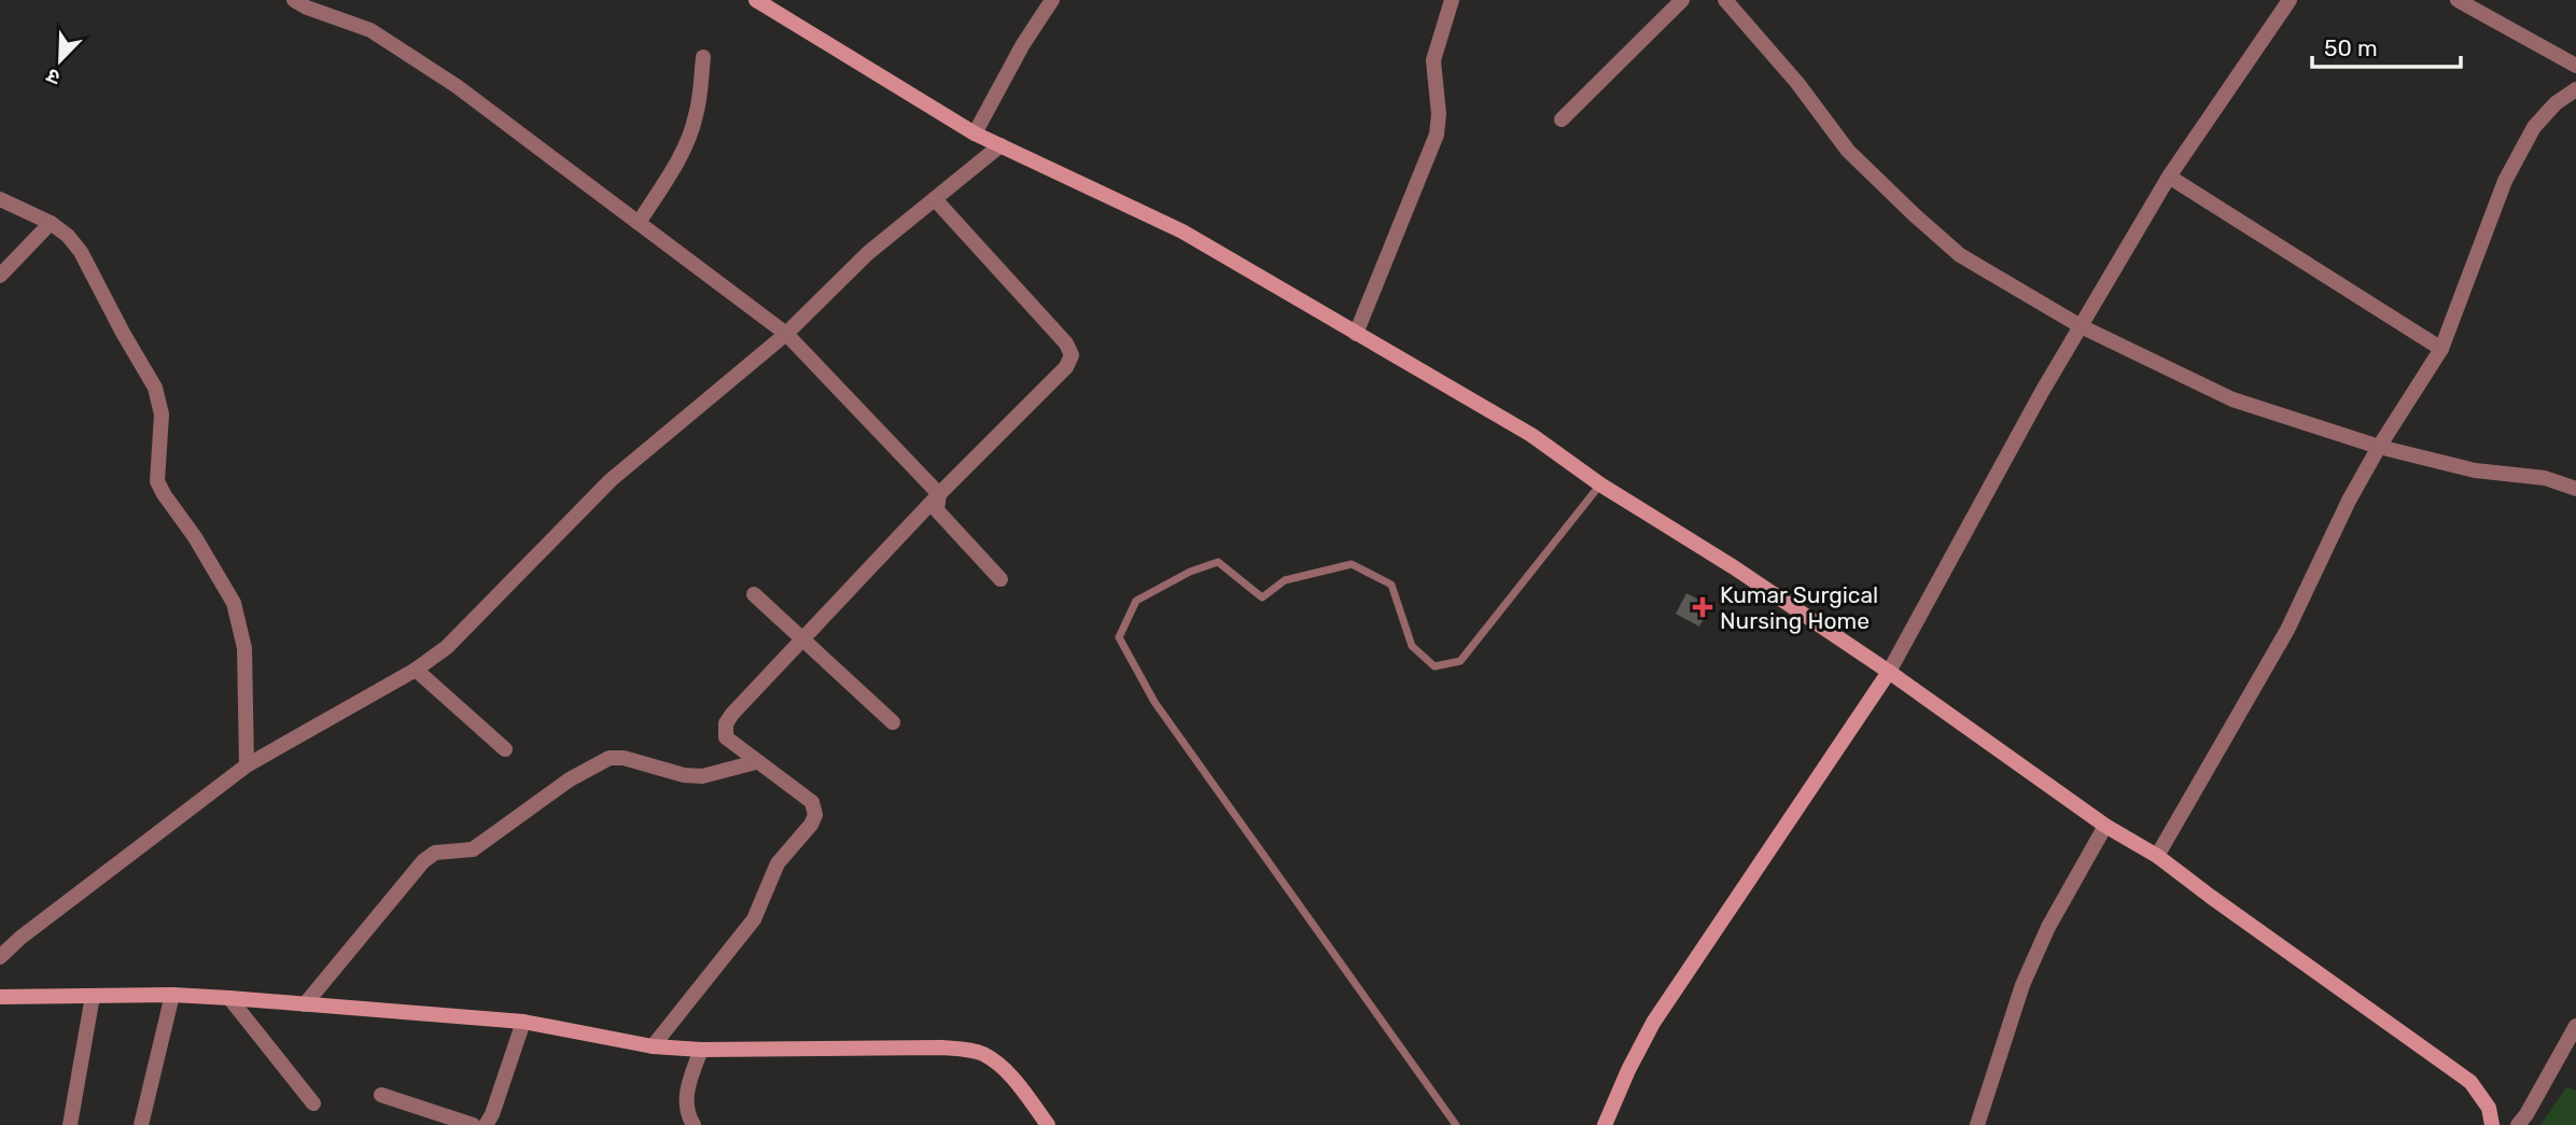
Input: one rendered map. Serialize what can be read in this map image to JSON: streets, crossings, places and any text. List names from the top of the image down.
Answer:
{
  "places": {
    "health": ["Kumar Surgical Nursing Home"]
  },
  "scale_bar": "50 m",
  "north": "bottom left"
}
